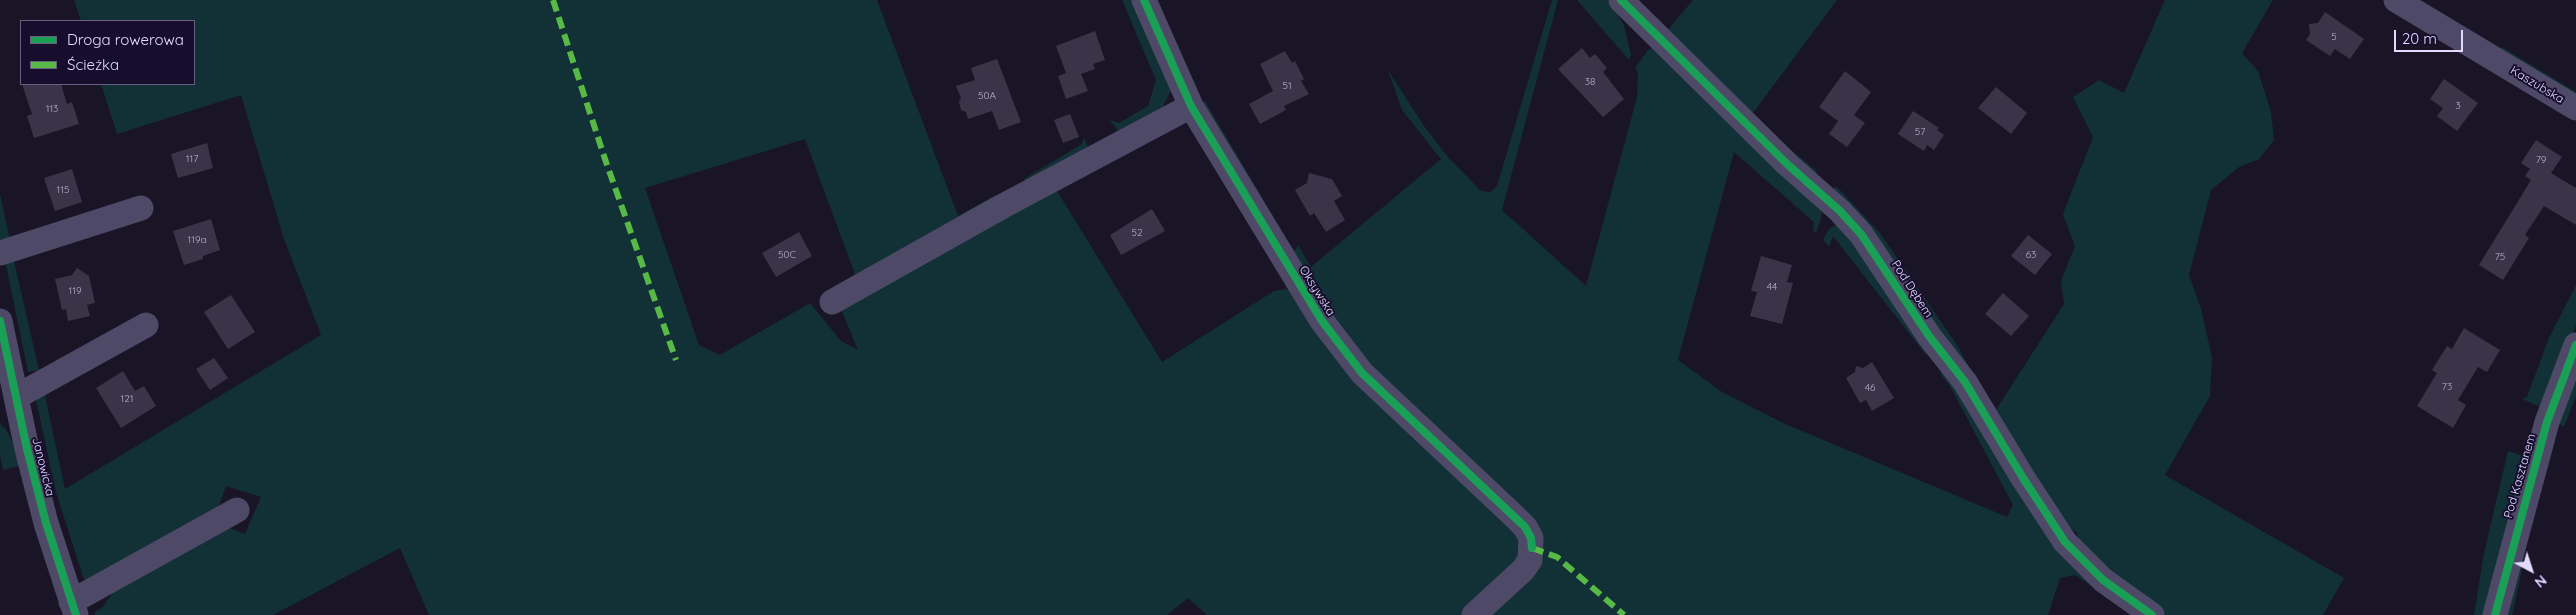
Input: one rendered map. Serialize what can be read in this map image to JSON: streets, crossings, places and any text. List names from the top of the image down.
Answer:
{
  "streets": {
    "street": [
      "Kaszubska",
      "Pod Dębem",
      "Oksywska",
      "Janowicka",
      "Pod Kasztanem"
    ]
  },
  "house_numbers": [
    "5",
    "38",
    "51",
    "50A",
    "3",
    "113",
    "57",
    "117",
    "79",
    "115",
    "52",
    "119a",
    "50C",
    "63",
    "75",
    "44",
    "119",
    "73",
    "46",
    "121"
  ],
  "legend": ["Droga rowerowa", "Ścieżka"],
  "scale_bar": "20 m",
  "north": "bottom right"
}
